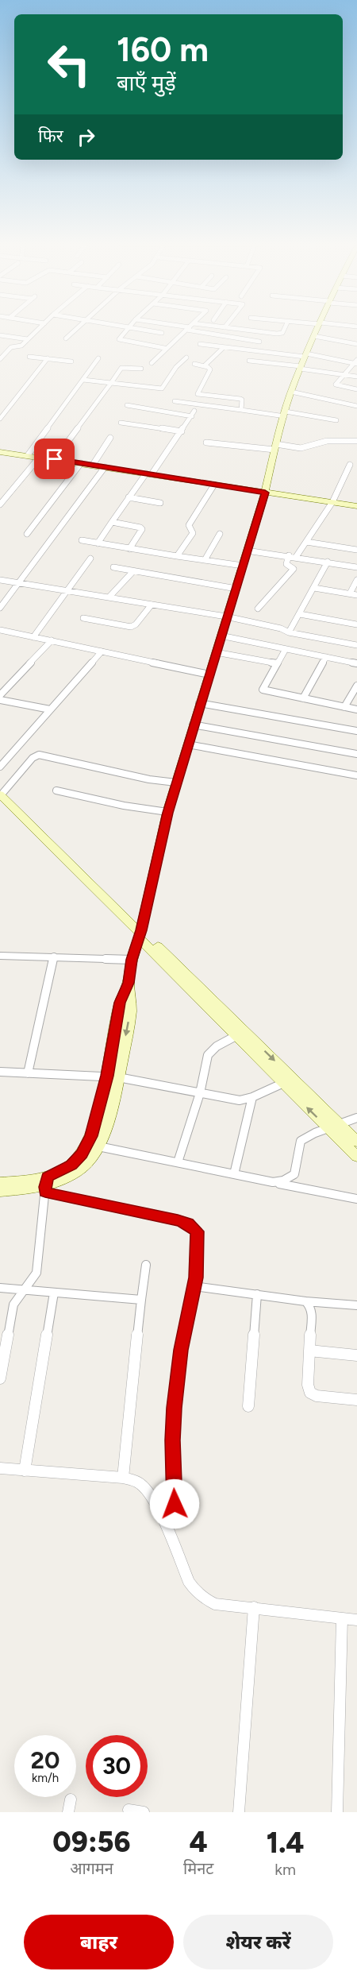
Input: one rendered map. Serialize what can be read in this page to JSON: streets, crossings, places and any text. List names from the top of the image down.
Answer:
{
  "page": {
    "turn": ["160 m", "बाएँ मुड़ें"],
    "then": "फिर",
    "speed": "20 km/h",
    "limit": "30",
    "eta": [
      "09:56",
      "आगमन",
      "4",
      "मिनट",
      "1.4",
      "km"
    ],
    "buttons": ["बाहर", "शेयर करें"]
  }
}
